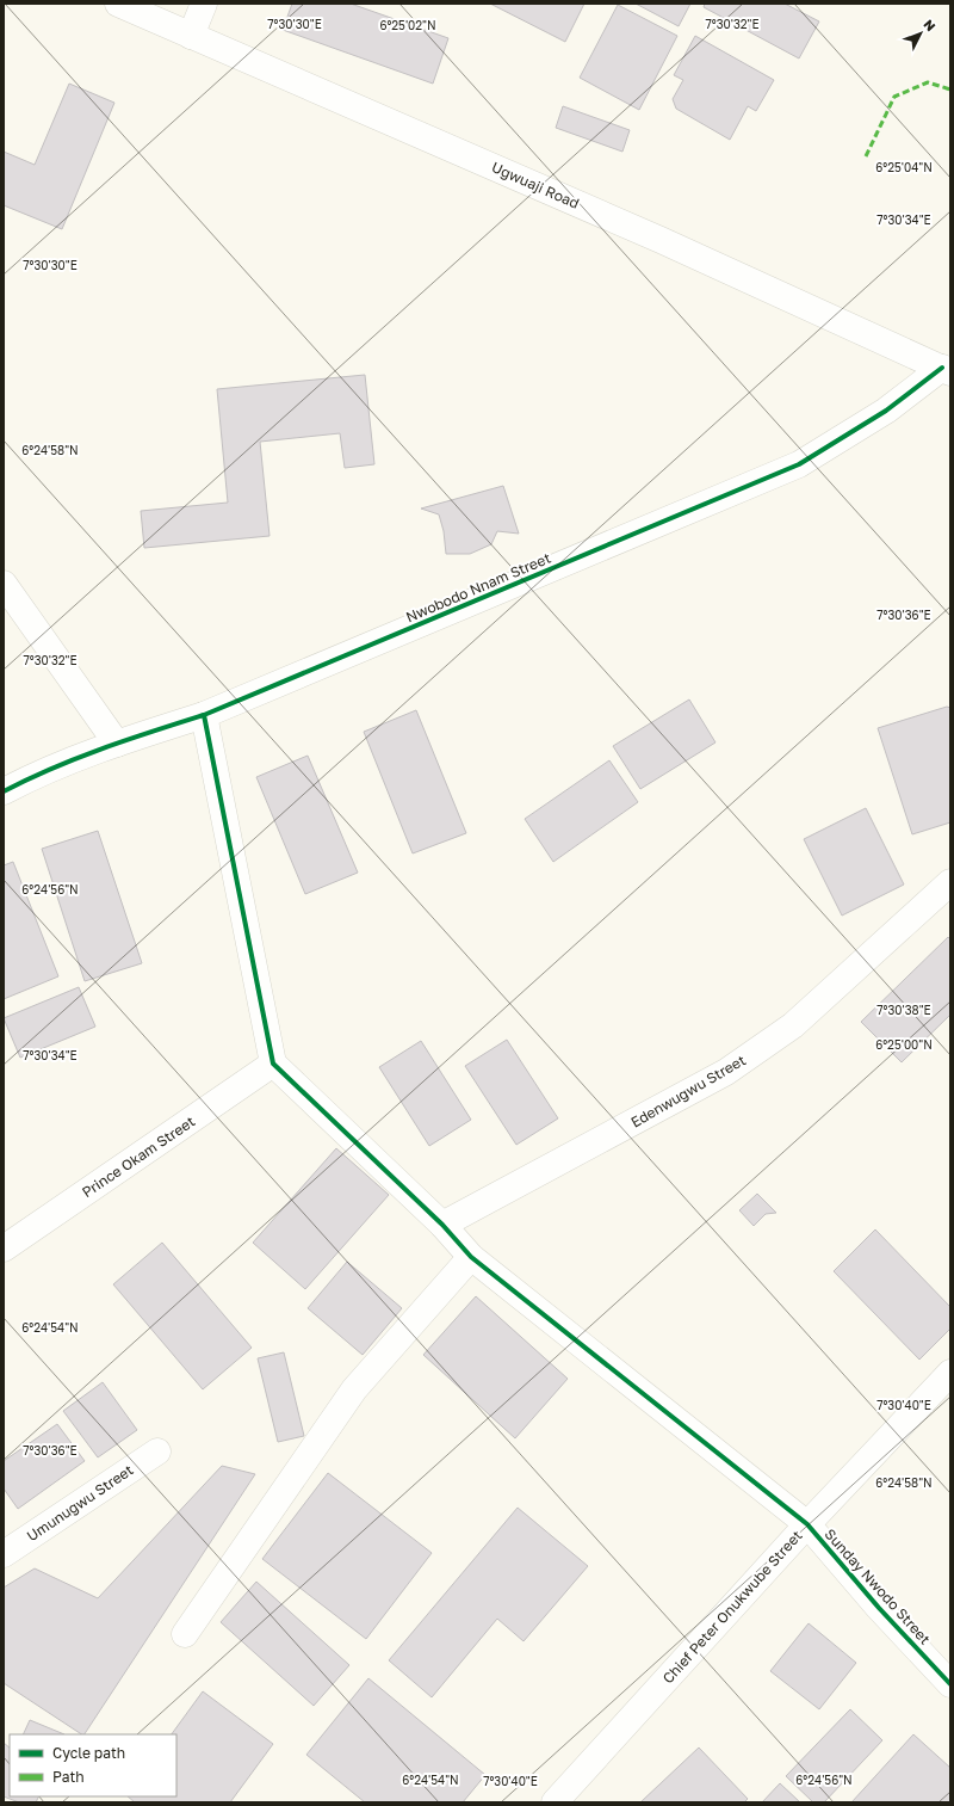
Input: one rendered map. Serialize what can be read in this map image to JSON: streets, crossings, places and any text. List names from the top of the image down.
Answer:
{
  "streets": {
    "street": [
      "Ugwuaji Road",
      "Nwobodo Nnam Street",
      "Edenwugwu Street",
      "Prince Okam Street",
      "Umunugwu Street",
      "Sunday Nwodo Street",
      "Chief Peter Onukwube Street"
    ]
  },
  "crossings": [
    ["Ugwuaji Road", "Nwobodo Nnam Street"],
    ["Edenwugwu Street", "Sunday Nwodo Street"],
    ["Prince Okam Street", "Sunday Nwodo Street"],
    ["Sunday Nwodo Street", "Chief Peter Onukwube Street"]
  ],
  "legend": ["Cycle path", "Path"],
  "north": "top right",
  "coordinates": [
    "7°30'32\"E",
    "7°30'30\"E",
    "6°25'02\"N",
    "6°25'04\"N",
    "7°30'34\"E",
    "6°24'58\"N",
    "7°30'36\"E",
    "6°24'56\"N",
    "7°30'38\"E",
    "6°25'00\"N",
    "6°24'54\"N",
    "7°30'40\"E"
  ]
}
